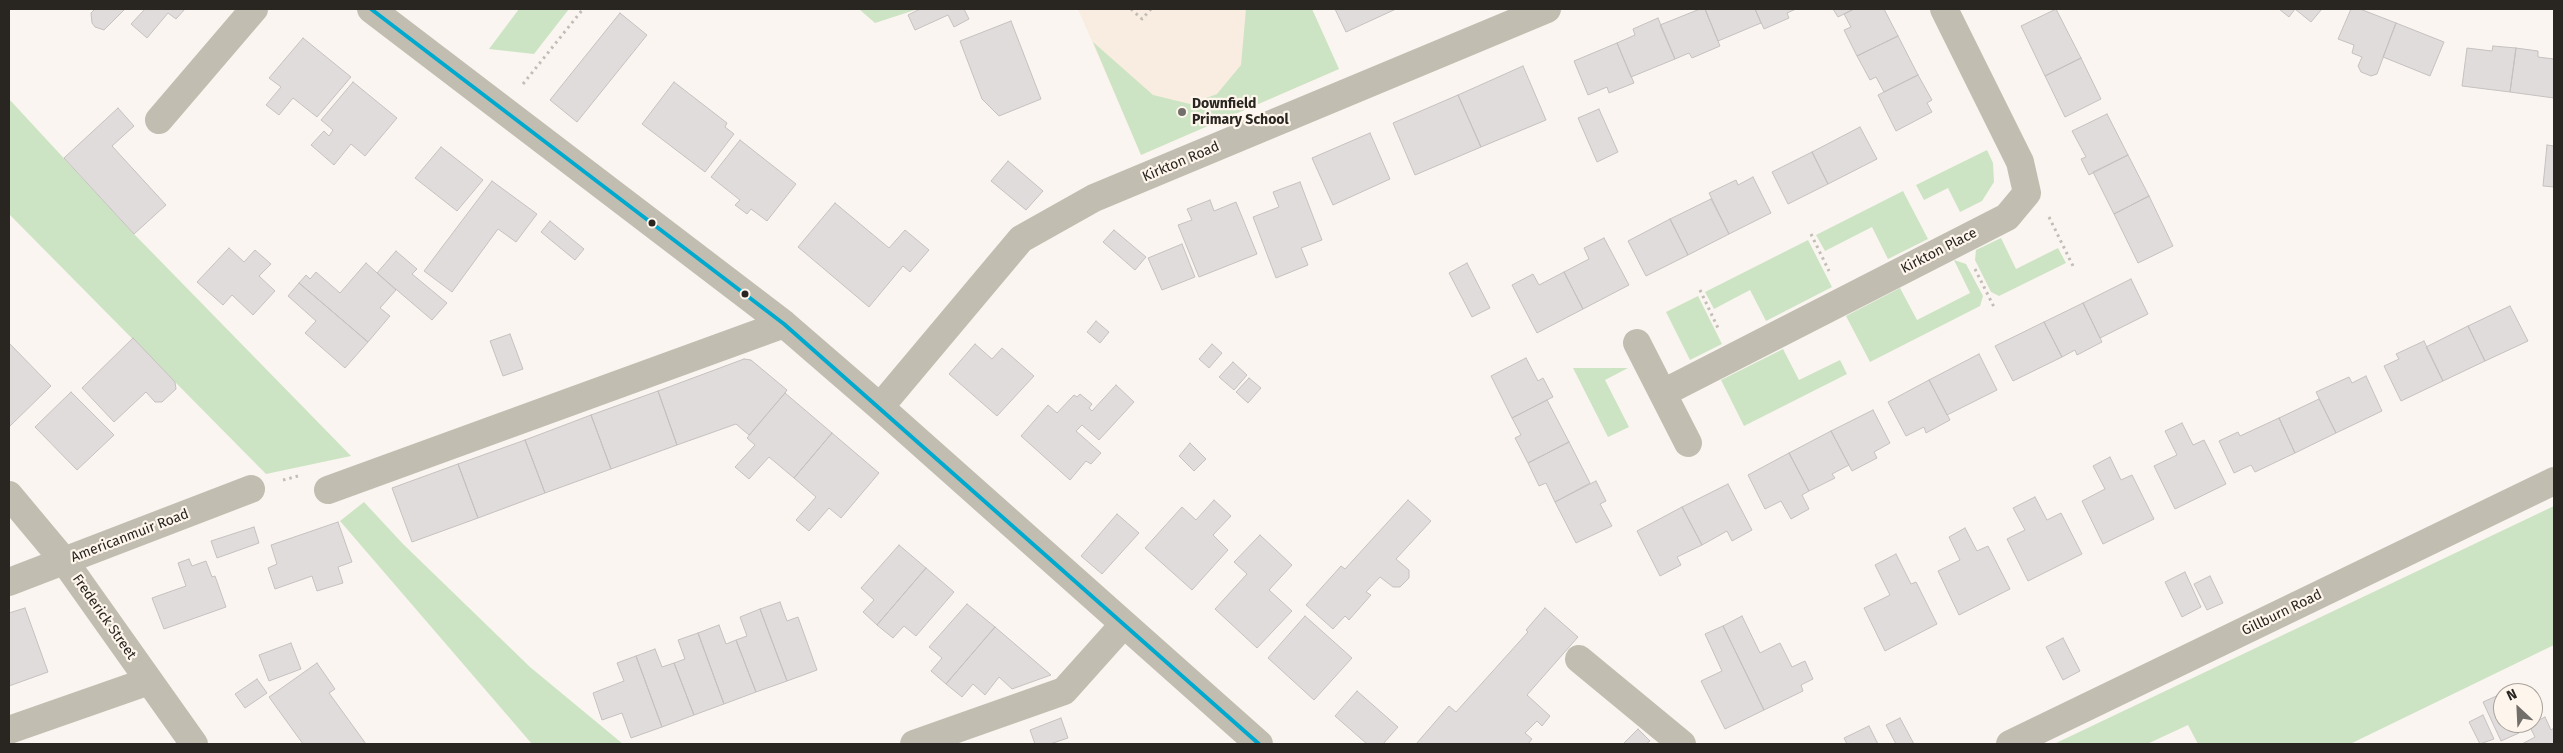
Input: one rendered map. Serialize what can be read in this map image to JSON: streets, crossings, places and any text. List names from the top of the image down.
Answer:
{
  "streets": {
    "street": [
      "Kirkton Road",
      "Kirkton Place",
      "Americanmuir Road",
      "Gillburn Road",
      "Frederick Street"
    ]
  },
  "crossings": [
    ["Americanmuir Road", "Frederick Street"]
  ],
  "places": ["Downfield Primary School"],
  "north": "top left"
}
